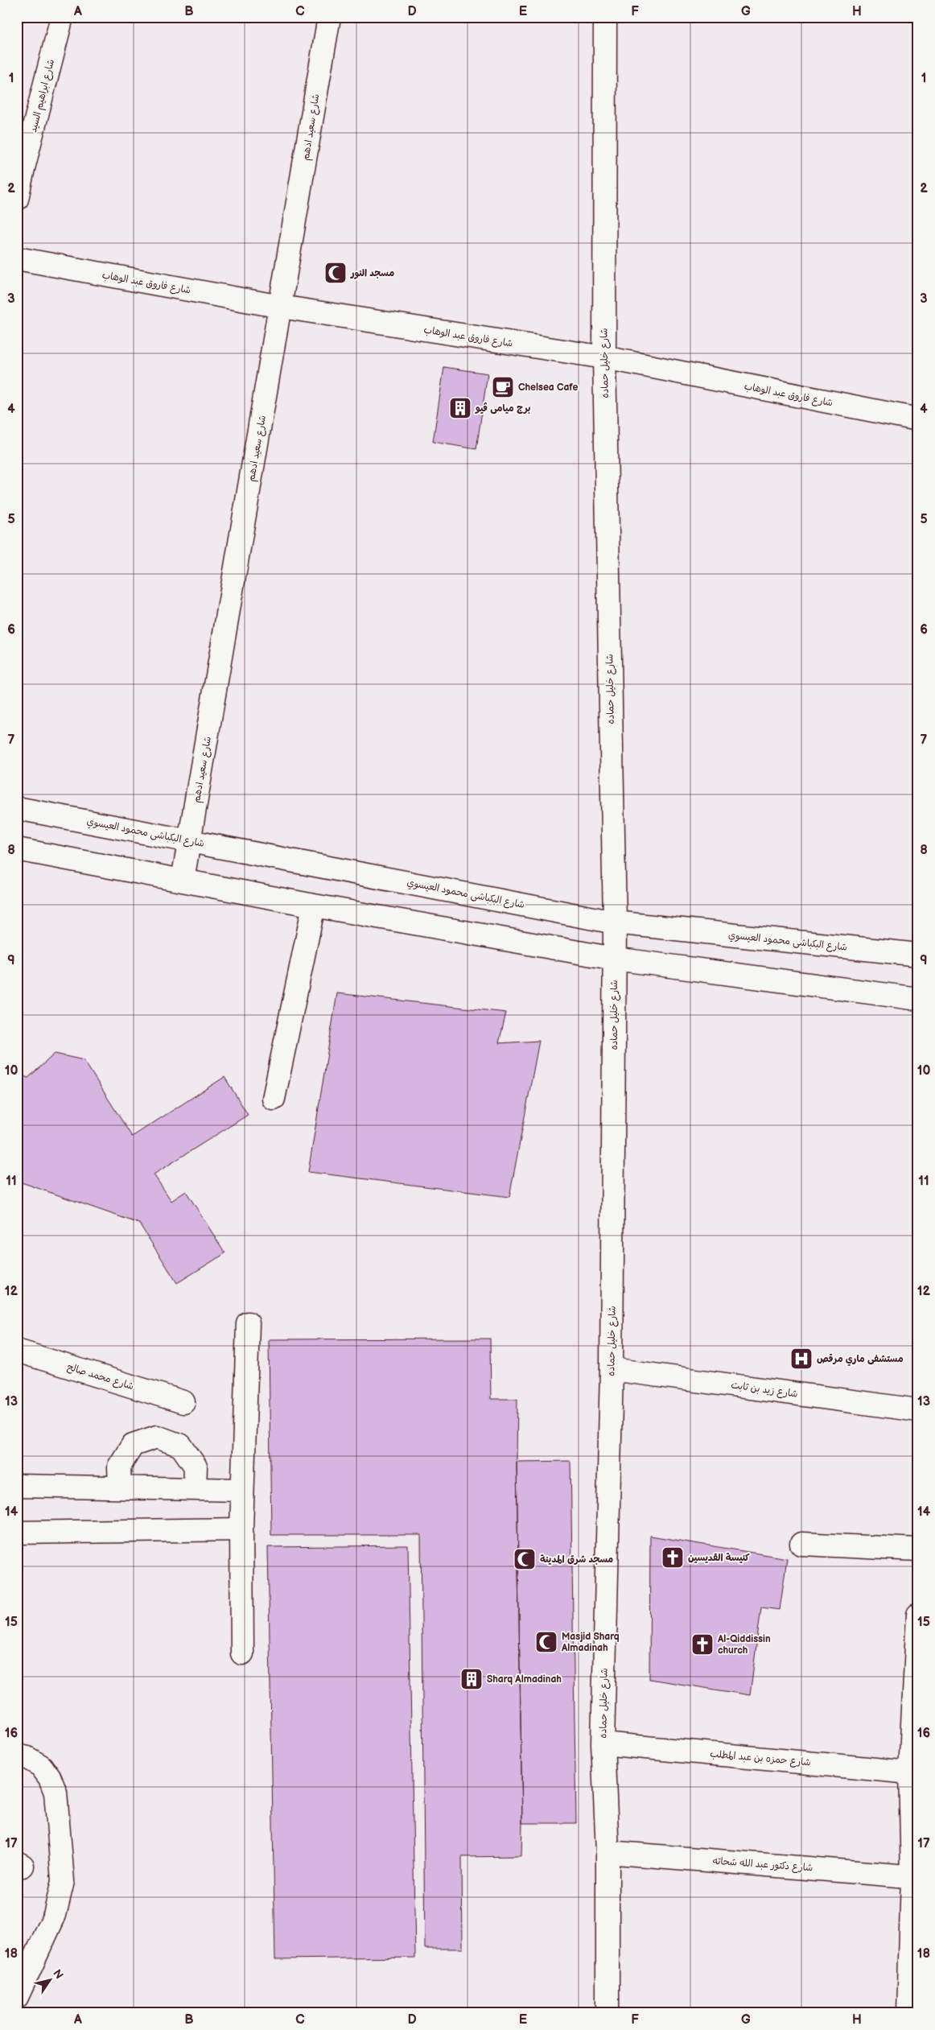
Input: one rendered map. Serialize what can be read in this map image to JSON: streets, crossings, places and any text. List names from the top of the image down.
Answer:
{
  "streets": {
    "street": [
      "شارع ابراهيم السيد",
      "شارع سعيد ادهم",
      "شارع فاروق عبد الوهاب",
      "شارع خليل حماده",
      "شارع البكباشى محمود العيسوي",
      "شارع محمد صالح",
      "شارع زيد بن ثابت",
      "شارع حمزه بن عبد المطلب",
      "شارع دكتور عبد الله شحاته"
    ]
  },
  "crossings": [
    ["شارع سعيد ادهم", "شارع فاروق عبد الوهاب"],
    ["شارع سعيد ادهم", "شارع البكباشى محمود العيسوي"],
    ["شارع فاروق عبد الوهاب", "شارع خليل حماده"],
    ["شارع خليل حماده", "شارع البكباشى محمود العيسوي"],
    ["شارع خليل حماده", "شارع زيد بن ثابت"],
    ["شارع خليل حماده", "شارع حمزه بن عبد المطلب"],
    ["شارع خليل حماده", "شارع دكتور عبد الله شحاته"]
  ],
  "places": {
    "mosque": ["مسجد النور", "مسجد شرق المدينة", "Masjid Sharq Almadinah"],
    "cafe": ["Chelsea Cafe"],
    "building": ["برج ميامى ڤيو", "Sharq Almadinah"],
    "hospital": ["مستشفى ماري مرقص"],
    "church": ["كنيسة القديسين", "Al-Qiddissin church"]
  },
  "north": "top right",
  "grid": {
    "columns": [
      "A",
      "B",
      "C",
      "D",
      "E",
      "F",
      "G",
      "H"
    ],
    "rows": [
      "1",
      "2",
      "3",
      "4",
      "5",
      "6",
      "7",
      "8",
      "9",
      "10",
      "11",
      "12",
      "13",
      "14",
      "15",
      "16",
      "17",
      "18"
    ]
  }
}
